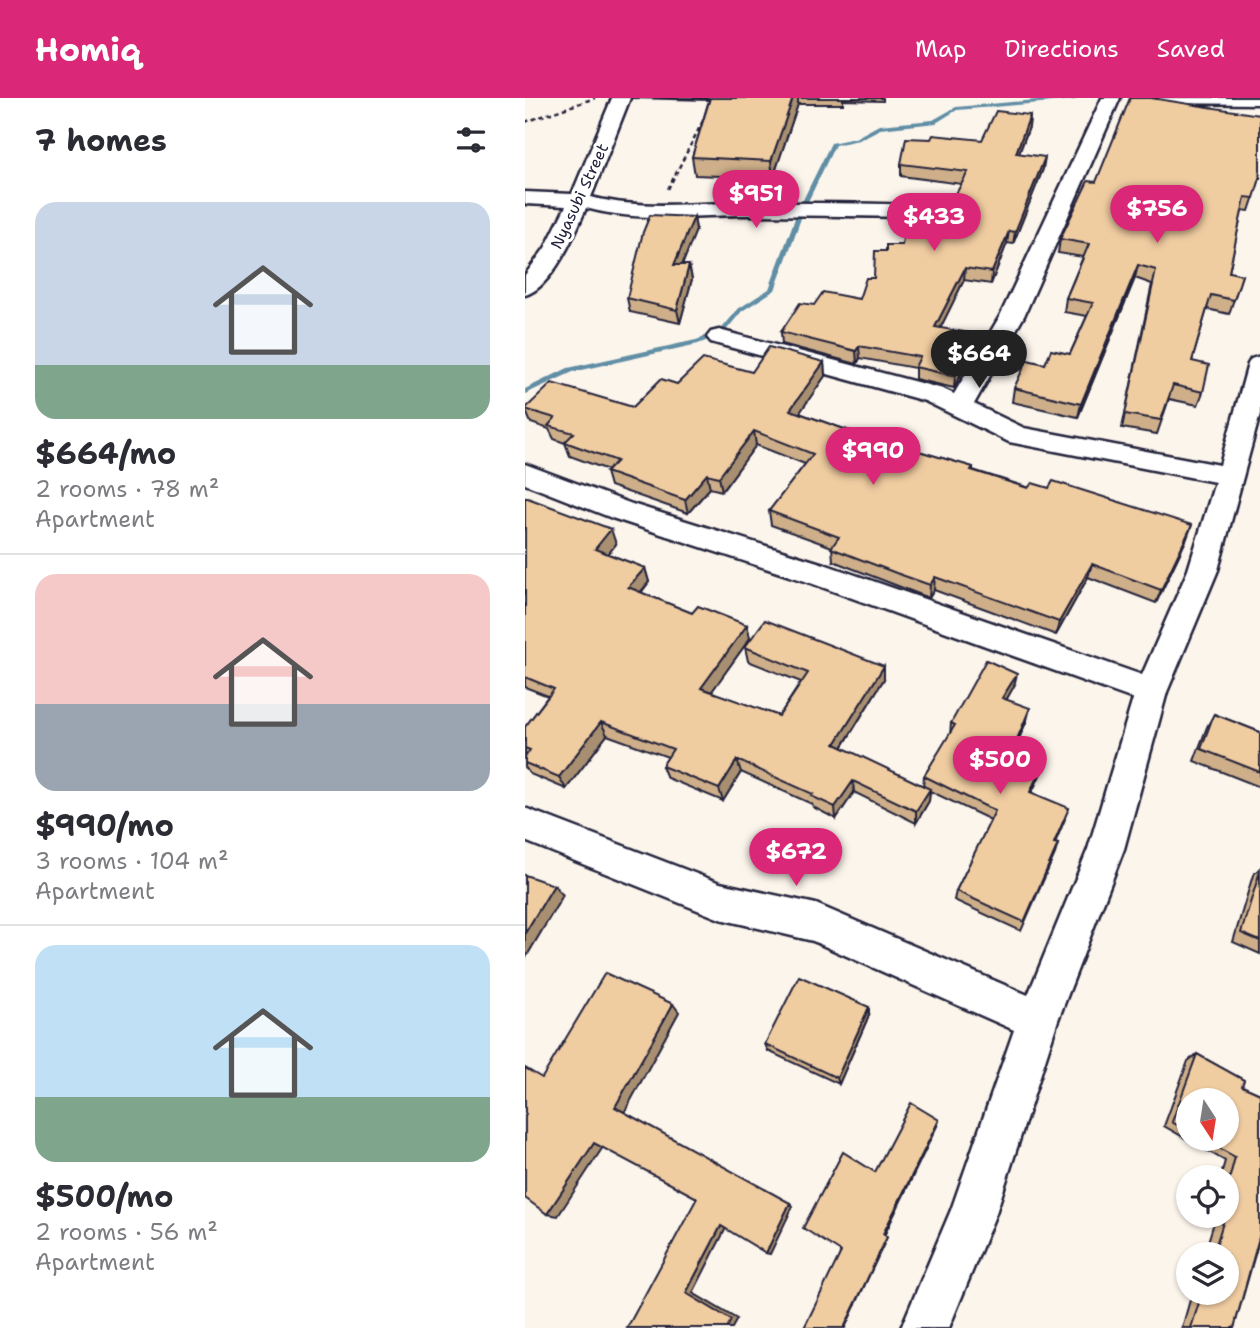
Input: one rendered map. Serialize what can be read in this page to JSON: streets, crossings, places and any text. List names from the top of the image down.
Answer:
{
  "streets": {
    "street": ["Nyasubi Street"]
  },
  "north": "bottom",
  "page": {
    "header": "Homiq",
    "nav": ["Map", "Directions", "Saved"],
    "heading": "7 homes",
    "price": [
      "$951",
      "$756",
      "$433",
      "$664",
      "$990",
      "$500",
      "$672"
    ],
    "list": [
      {
        "name": "$664/mo",
        "note": "2 rooms · 78 m² · Apartment"
      },
      {
        "name": "$990/mo",
        "note": "3 rooms · 104 m² · Apartment"
      },
      {
        "name": "$500/mo",
        "note": "2 rooms · 56 m² · Apartment"
      }
    ]
  }
}
